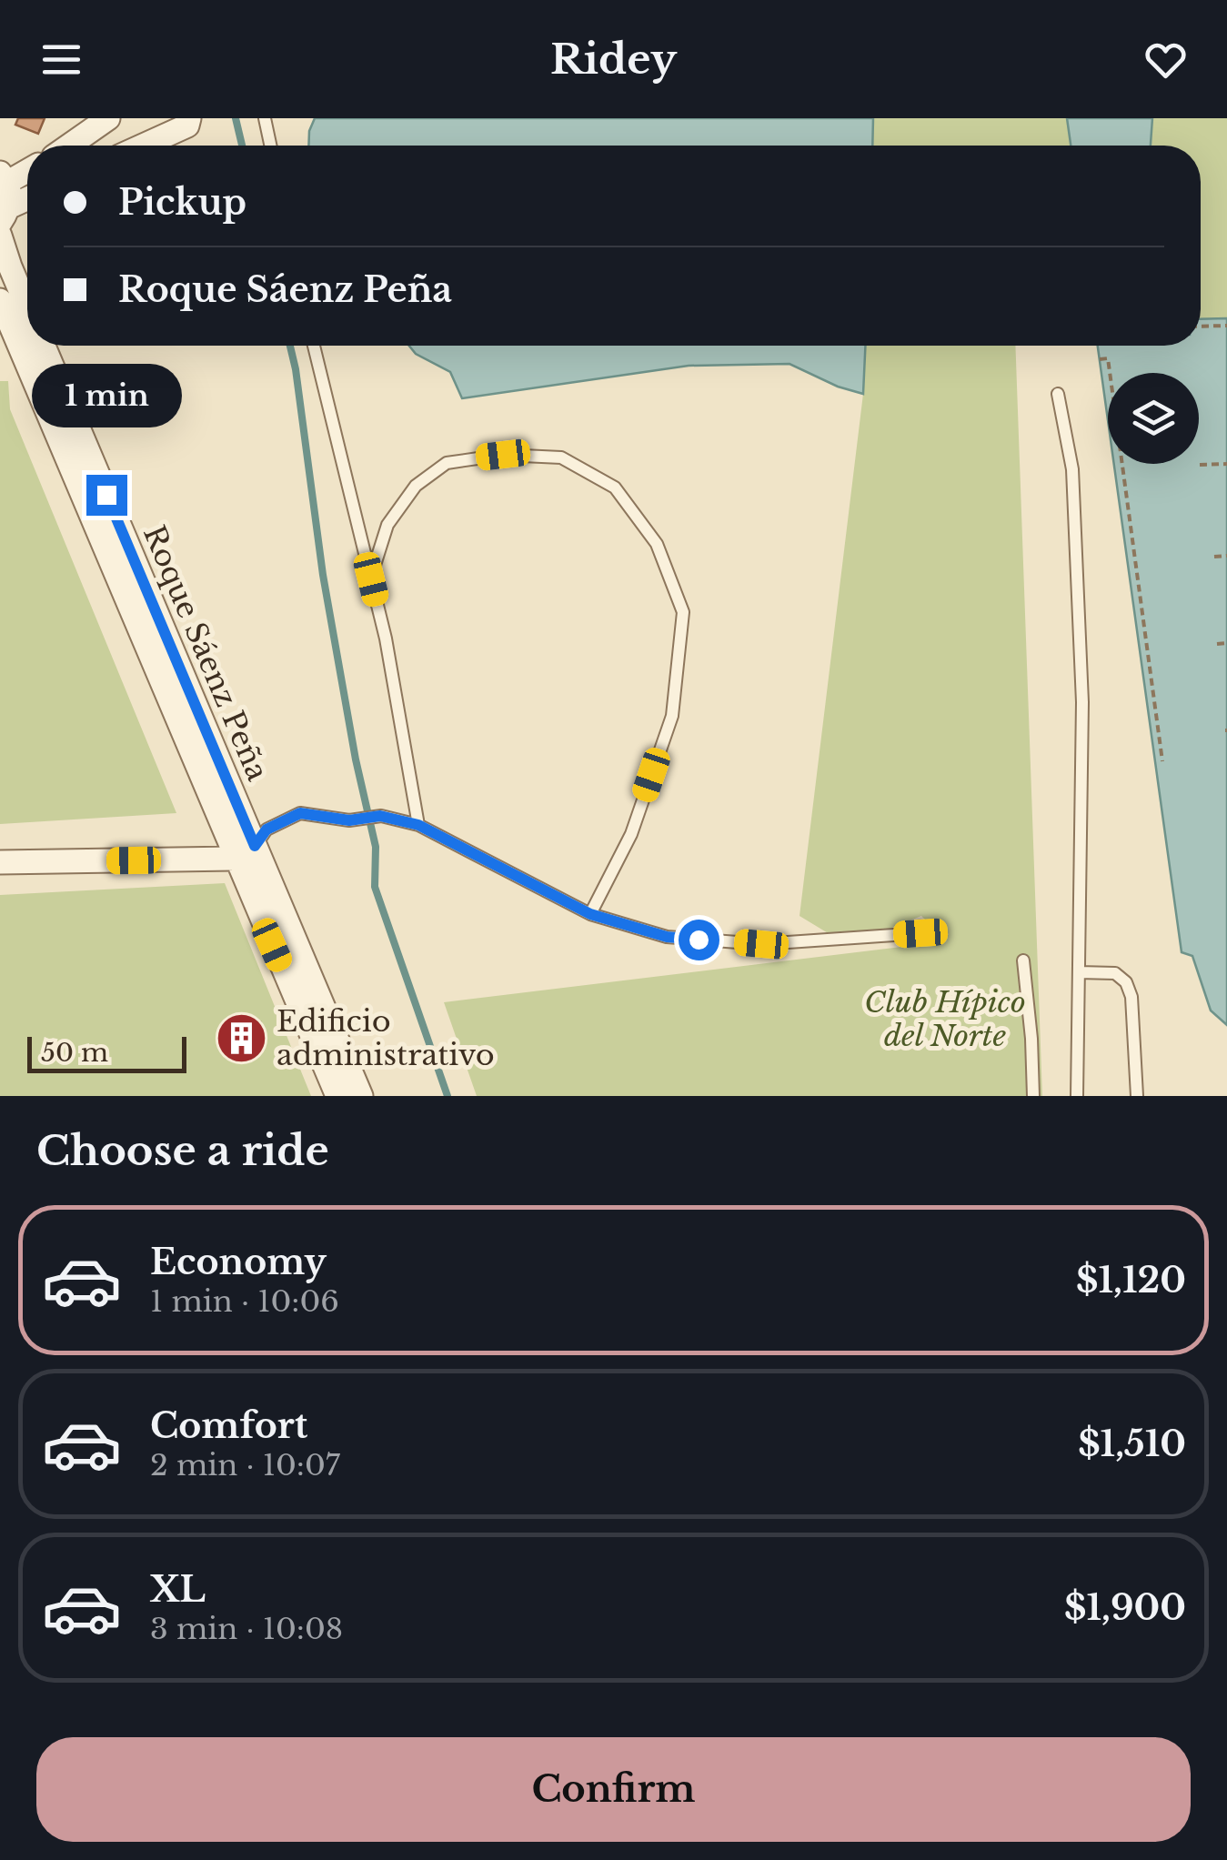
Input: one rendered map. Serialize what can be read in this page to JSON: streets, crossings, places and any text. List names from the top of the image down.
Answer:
{
  "streets": {
    "street": ["Roque Sáenz Peña"]
  },
  "parks": ["Club Hípico del Norte"],
  "places": {
    "building": ["Edificio administrativo"]
  },
  "scale_bar": "50 m",
  "page": {
    "header": "Ridey",
    "banner": ["Pickup", "Roque Sáenz Peña"],
    "bubble": "1 min",
    "scale": "50 m",
    "heading": "Choose a ride",
    "list": [
      {
        "name": "Economy",
        "note": "1 min · 10:06",
        "value": "$1,120"
      },
      {
        "name": "Comfort",
        "note": "2 min · 10:07",
        "value": "$1,510"
      },
      {
        "name": "XL",
        "note": "3 min · 10:08",
        "value": "$1,900"
      }
    ],
    "buttons": "Confirm"
  }
}
